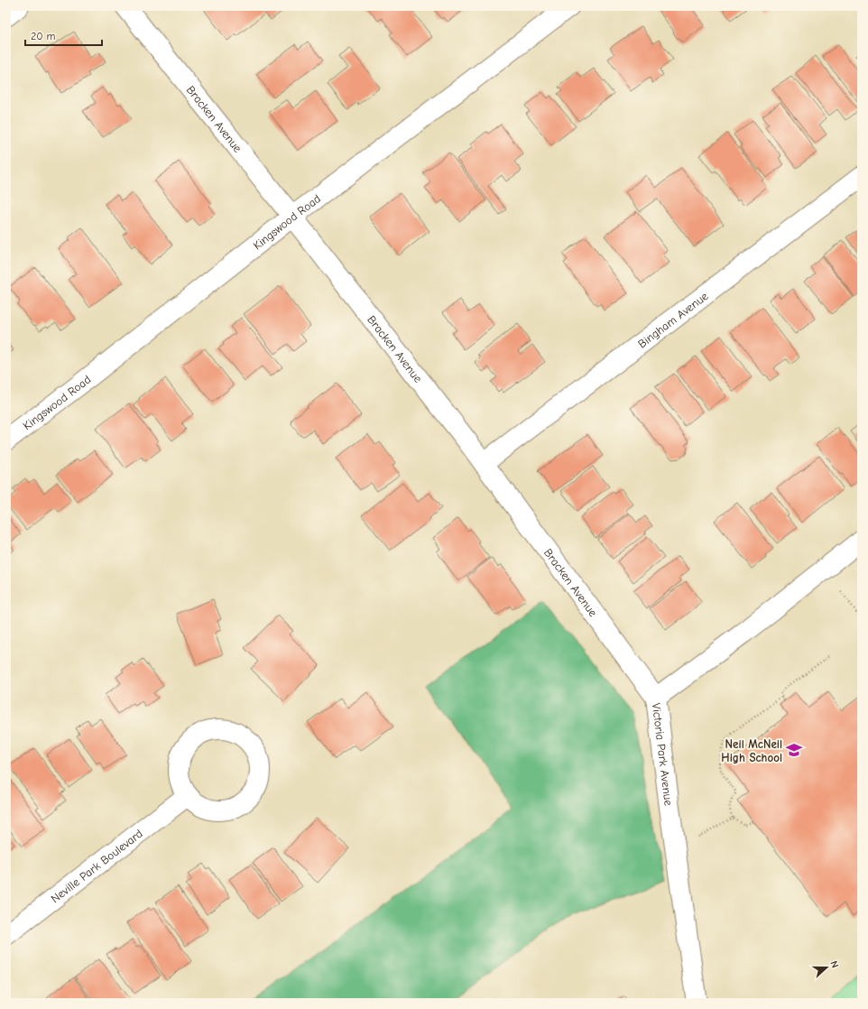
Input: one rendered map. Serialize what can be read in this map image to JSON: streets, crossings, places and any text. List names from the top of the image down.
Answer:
{
  "streets": {
    "street": [
      "Bracken Avenue",
      "Kingswood Road",
      "Bingham Avenue",
      "Victoria Park Avenue",
      "Neville Park Boulevard"
    ]
  },
  "crossings": [
    ["Bracken Avenue", "Kingswood Road"],
    ["Bracken Avenue", "Bingham Avenue"],
    ["Bracken Avenue", "Victoria Park Avenue"]
  ],
  "places": {
    "school or university": ["Neil McNeil High School"]
  },
  "scale_bar": "20 m",
  "north": "right"
}
